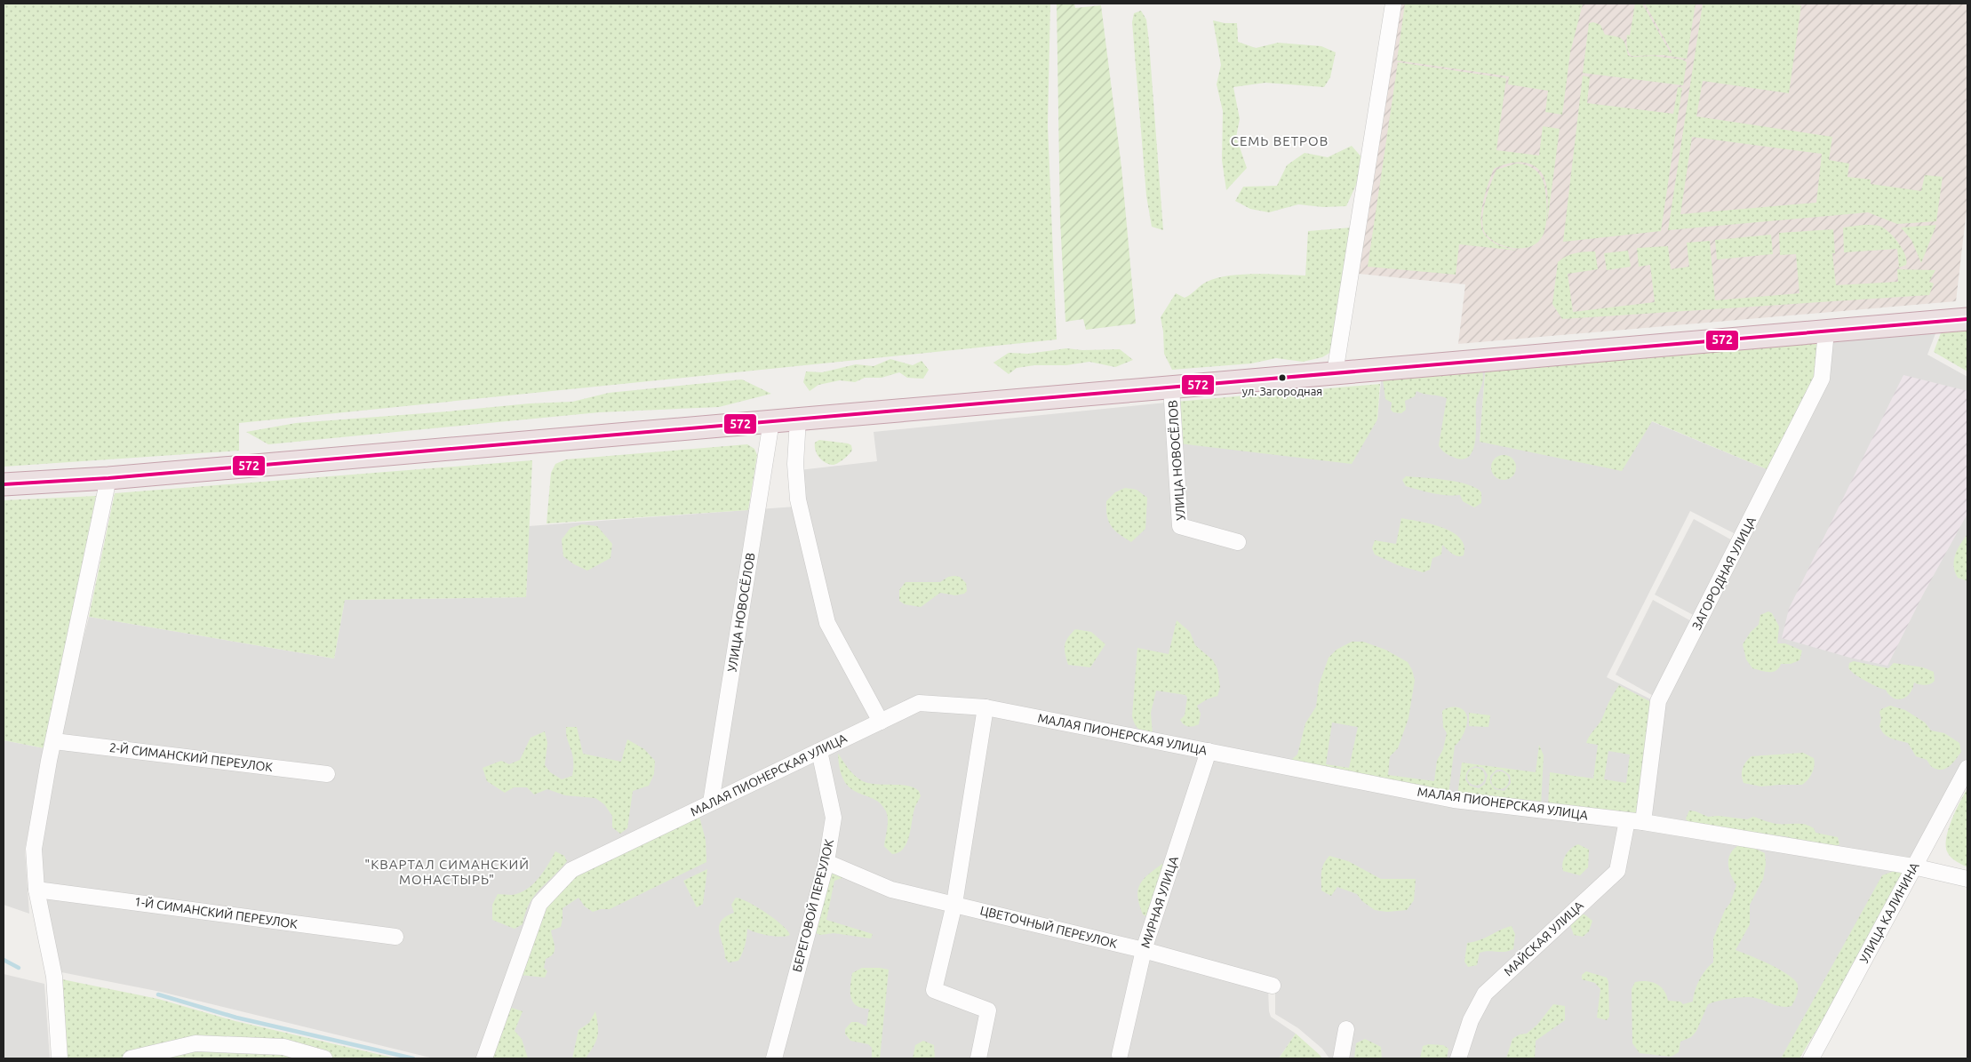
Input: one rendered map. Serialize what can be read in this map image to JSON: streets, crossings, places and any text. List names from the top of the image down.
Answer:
{
  "streets": {
    "street": [
      "УЛИЦА НОВОСЁЛОВ",
      "ЗАГОРОДНАЯ УЛИЦА",
      "МАЛАЯ ПИОНЕРСКАЯ УЛИЦА",
      "2-Й СИМАНСКИЙ ПЕРЕУЛОК",
      "МИРНАЯ УЛИЦА",
      "БЕРЕГОВОЙ ПЕРЕУЛОК",
      "1-Й СИМАНСКИЙ ПЕРЕУЛОК",
      "УЛИЦА КАЛИНИНА",
      "ЦВЕТОЧНЫЙ ПЕРЕУЛОК",
      "МАЙСКАЯ УЛИЦА"
    ]
  },
  "crossings": [
    ["УЛИЦА НОВОСЁЛОВ", "МАЛАЯ ПИОНЕРСКАЯ УЛИЦА"],
    ["ЗАГОРОДНАЯ УЛИЦА", "МАЛАЯ ПИОНЕРСКАЯ УЛИЦА"],
    ["МАЛАЯ ПИОНЕРСКАЯ УЛИЦА", "МИРНАЯ УЛИЦА"],
    ["МАЛАЯ ПИОНЕРСКАЯ УЛИЦА", "БЕРЕГОВОЙ ПЕРЕУЛОК"],
    ["МАЛАЯ ПИОНЕРСКАЯ УЛИЦА", "УЛИЦА КАЛИНИНА"],
    ["МАЛАЯ ПИОНЕРСКАЯ УЛИЦА", "МАЙСКАЯ УЛИЦА"],
    ["МИРНАЯ УЛИЦА", "ЦВЕТОЧНЫЙ ПЕРЕУЛОК"],
    ["БЕРЕГОВОЙ ПЕРЕУЛОК", "ЦВЕТОЧНЫЙ ПЕРЕУЛОК"]
  ],
  "districts": ["СЕМЬ ВЕТРОВ", "\"КВАРТАЛ СИМАНСКИЙ МОНАСТЫРЬ\""],
  "places": ["ул. Загородная"],
  "lines": ["transit line 572"]
}
